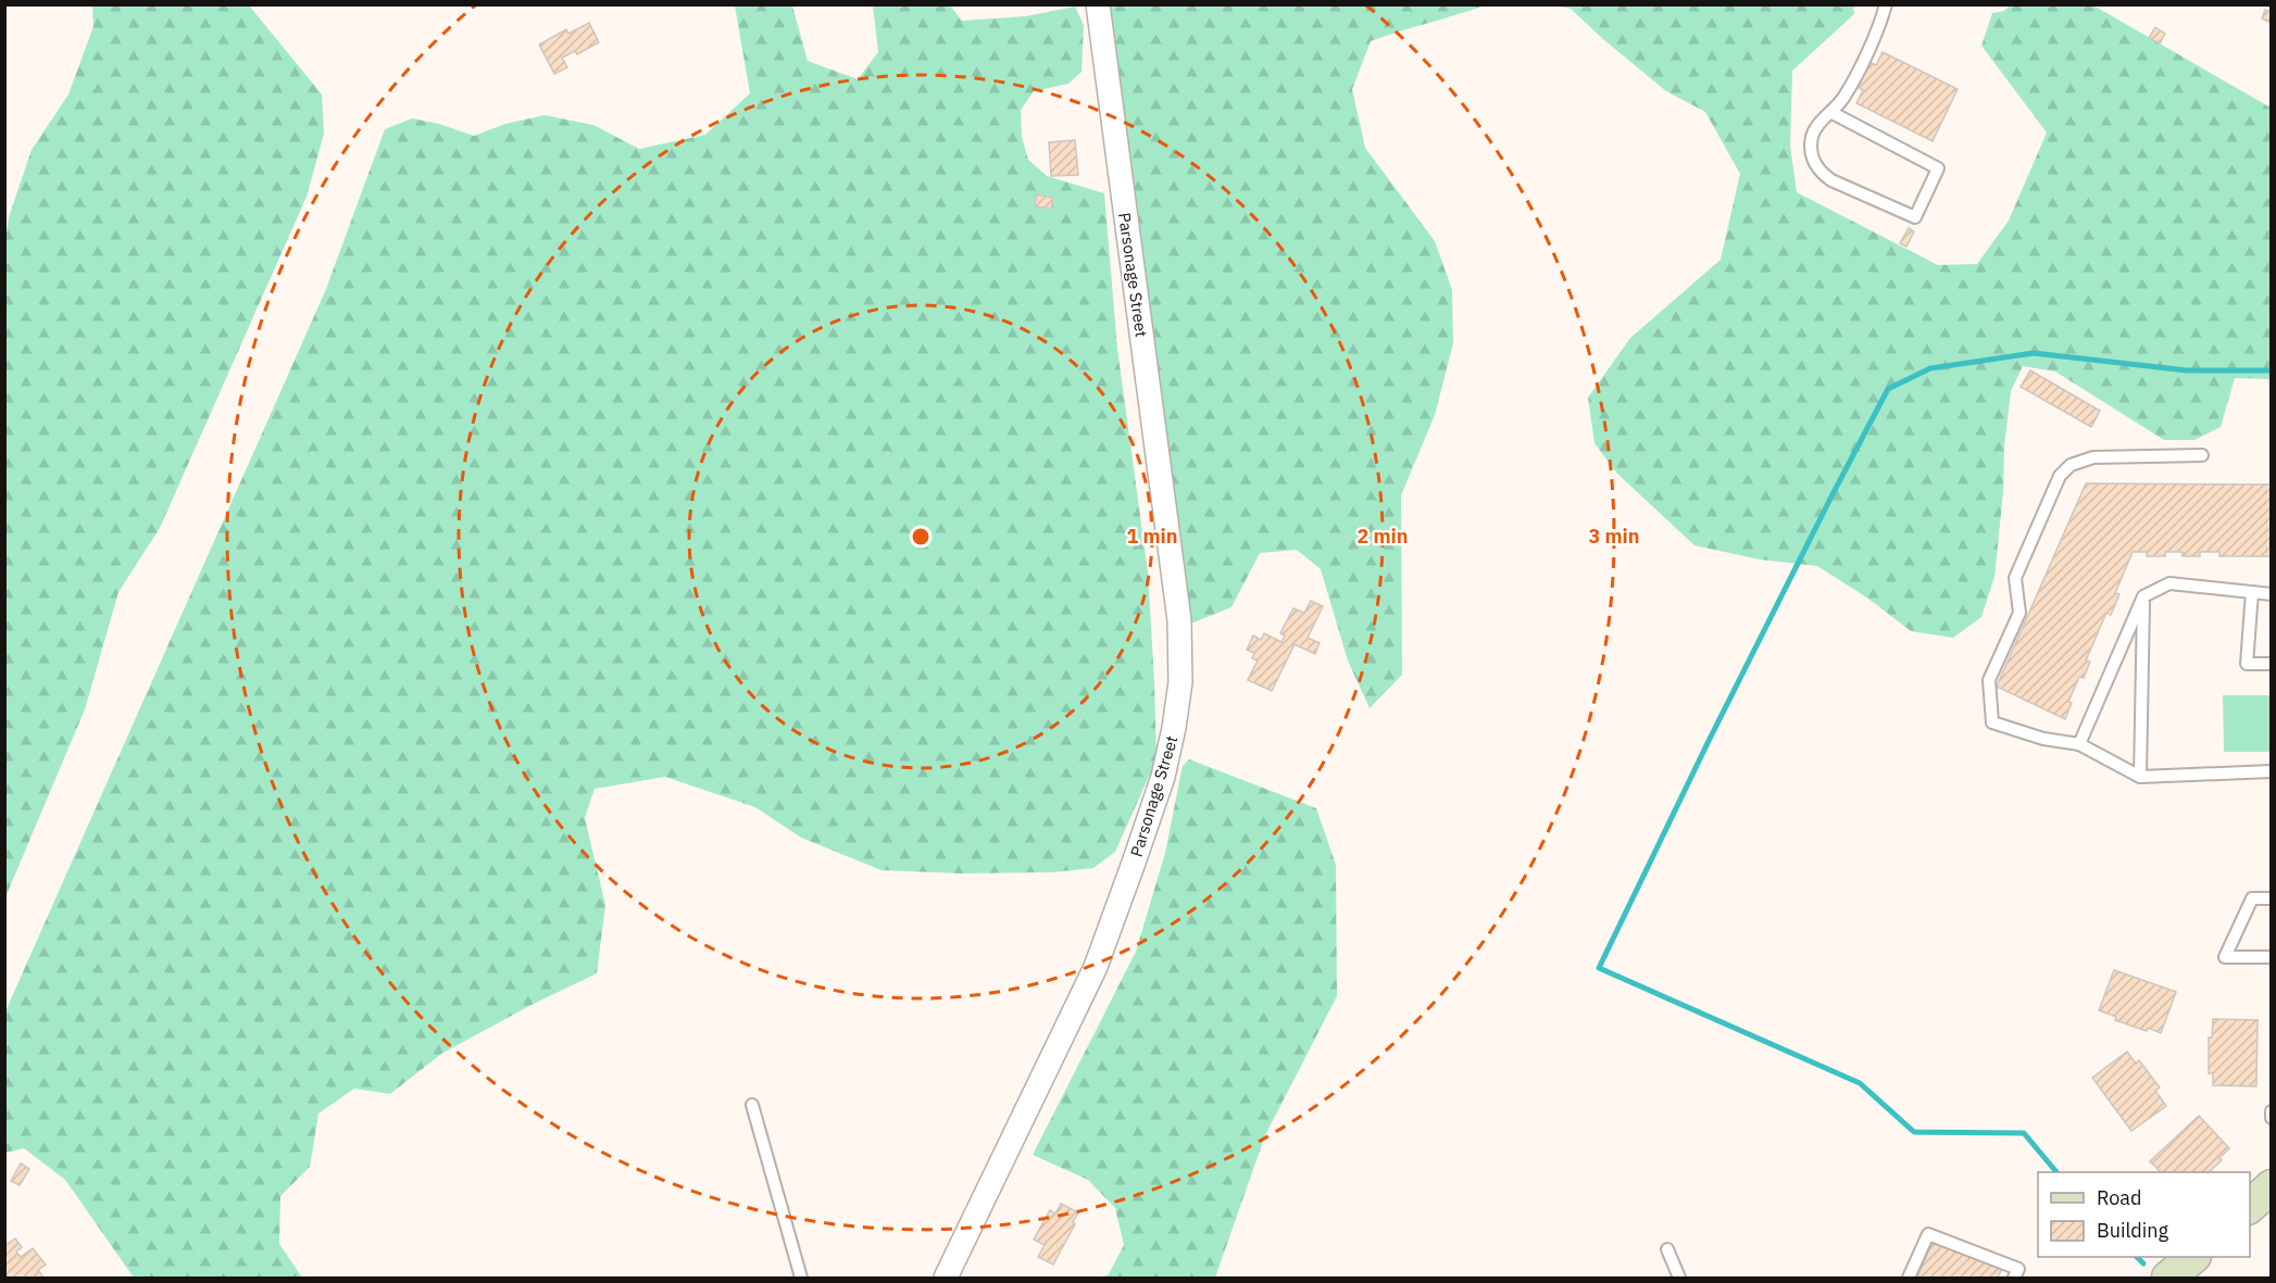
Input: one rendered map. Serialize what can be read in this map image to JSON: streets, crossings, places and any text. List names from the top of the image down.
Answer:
{
  "streets": {
    "street": ["Parsonage Street"]
  },
  "legend": ["Road", "Building"],
  "rings": ["1 min", "2 min", "3 min"]
}
